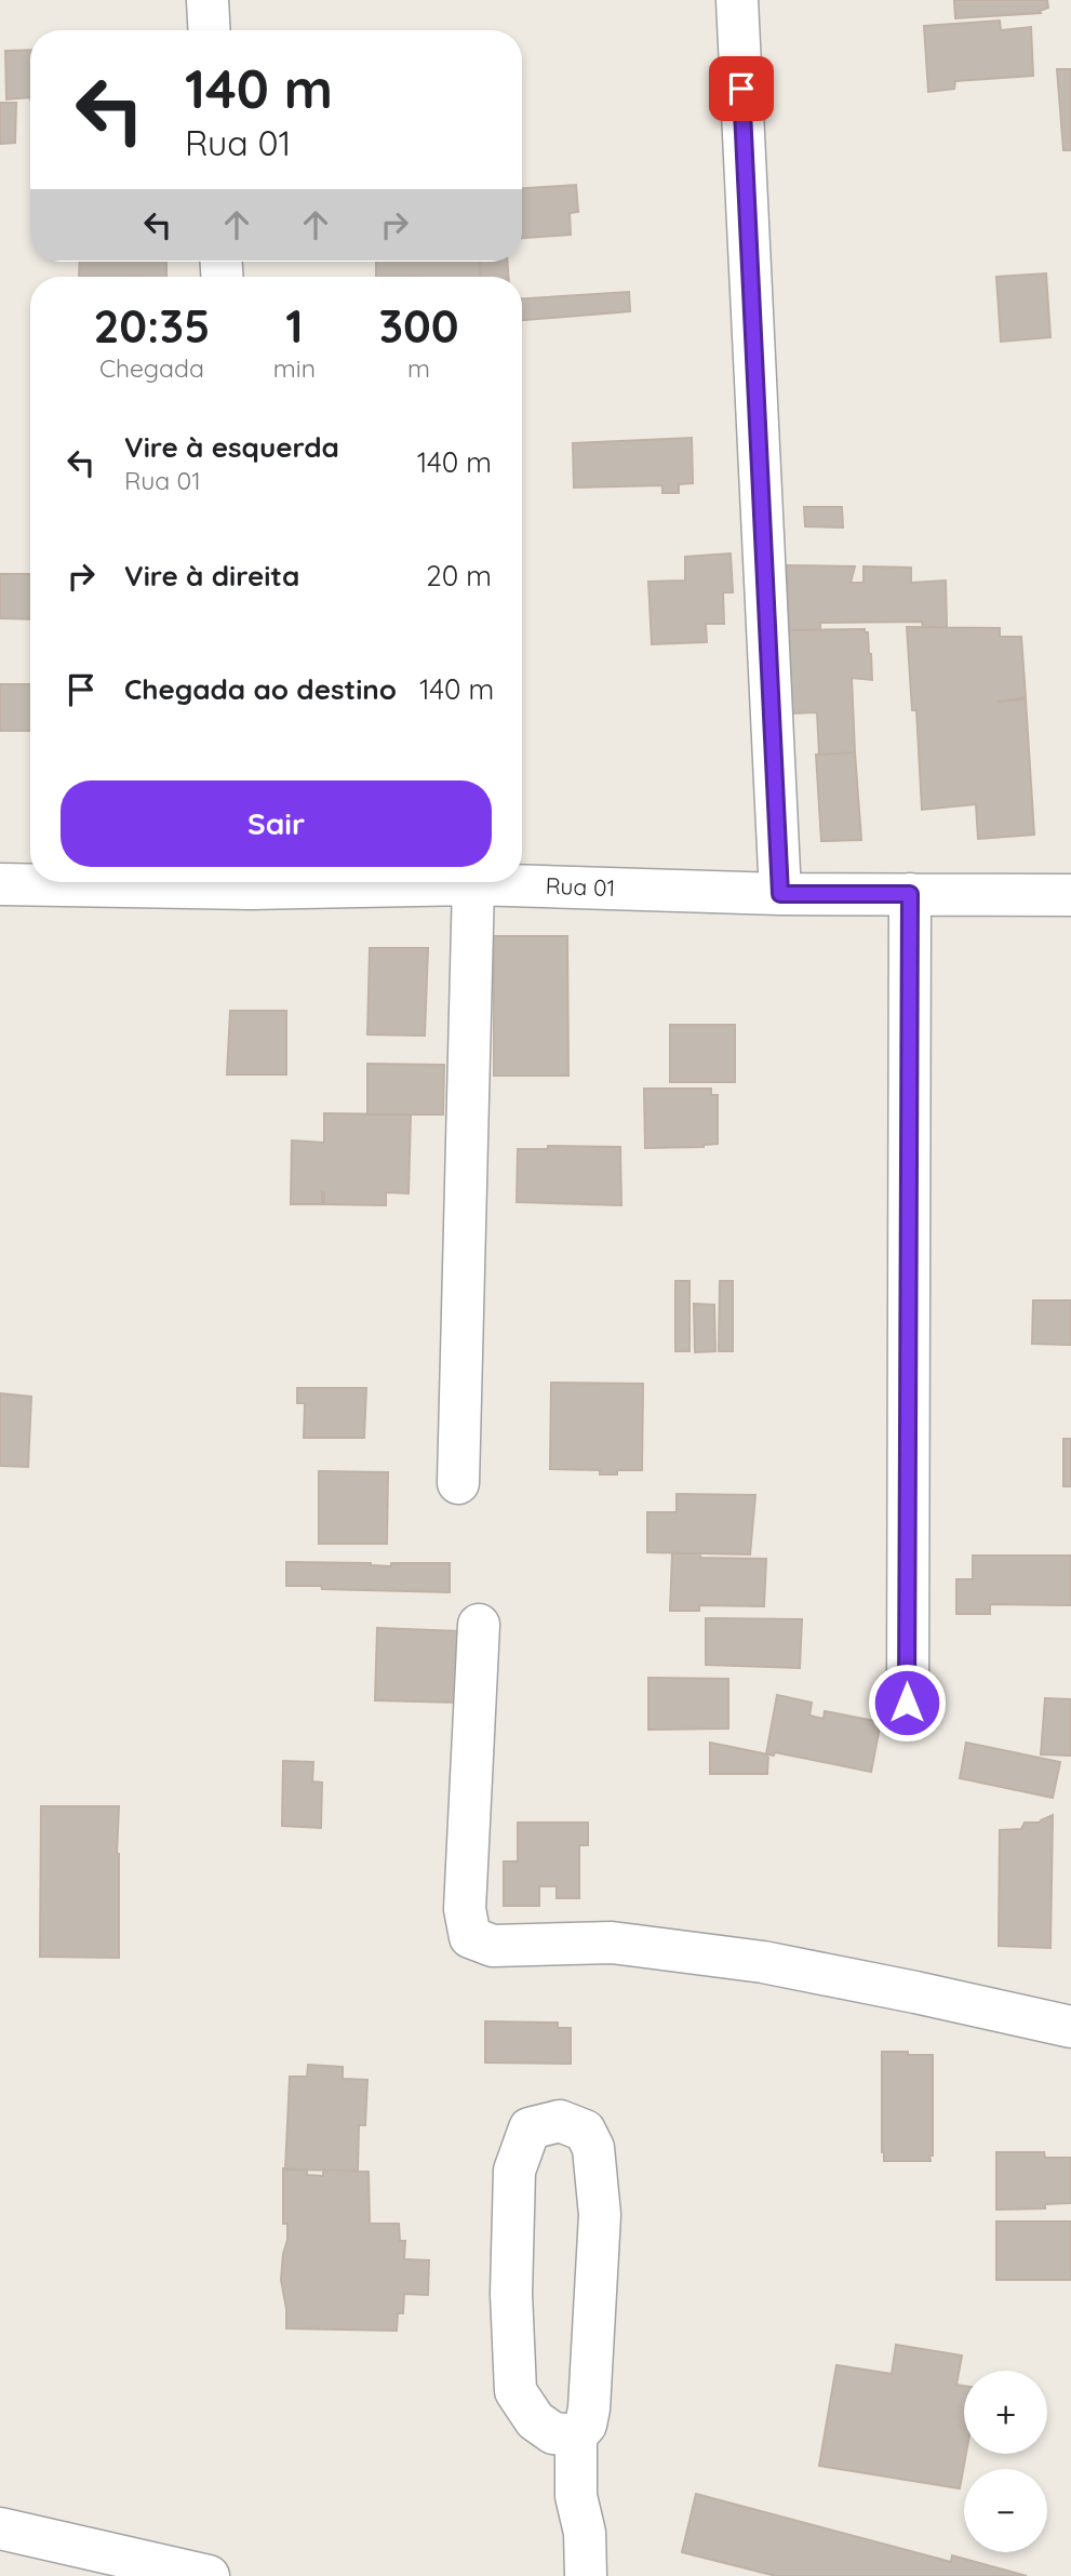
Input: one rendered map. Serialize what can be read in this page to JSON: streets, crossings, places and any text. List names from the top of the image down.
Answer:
{
  "streets": {
    "street": ["Rua 01"]
  },
  "page": {
    "turn": ["140 m", "Rua 01"],
    "eta": [
      "20:35",
      "Chegada",
      "1",
      "min",
      "300",
      "m"
    ],
    "list": [
      {
        "name": "Vire à esquerda",
        "note": "Rua 01",
        "value": "140 m"
      },
      {
        "name": "Vire à direita",
        "value": "20 m"
      },
      {
        "name": "Chegada ao destino",
        "value": "140 m"
      }
    ],
    "buttons": "Sair",
    "map_buttons": ["+", "−"]
  }
}
